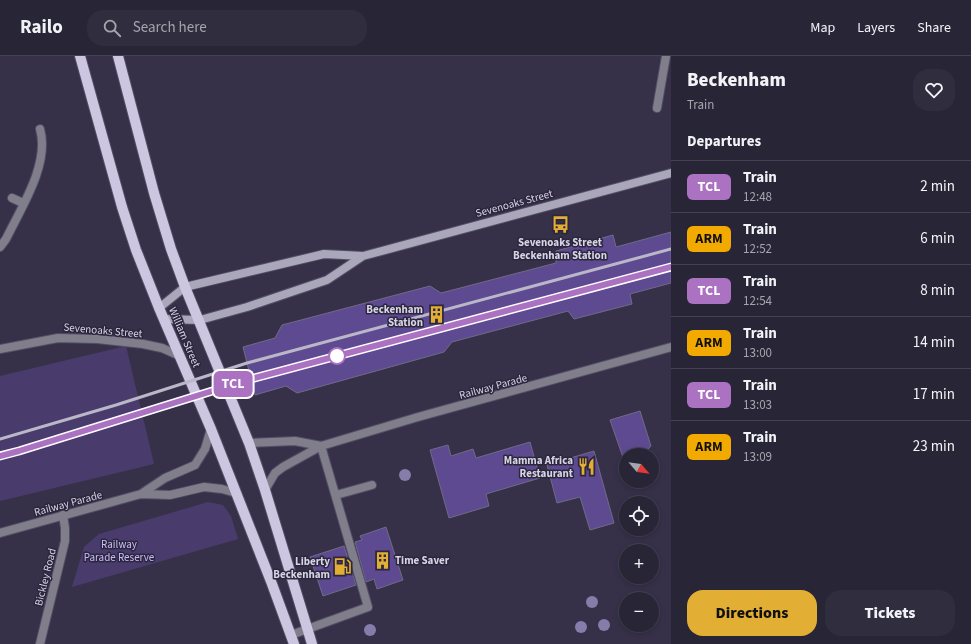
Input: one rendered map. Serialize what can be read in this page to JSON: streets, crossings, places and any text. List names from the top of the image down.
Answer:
{
  "streets": {
    "main road": ["Sevenoaks Street", "William Street"],
    "street": ["Railway Parade", "Bickley Road"]
  },
  "crossings": [
    ["Sevenoaks Street", "William Street"],
    ["William Street", "Railway Parade"],
    ["Railway Parade", "Bickley Road"]
  ],
  "parks": ["Railway Parade Reserve"],
  "places": {
    "bus stop": ["Sevenoaks Street Beckenham Station"],
    "building": ["Beckenham Station", "Time Saver"],
    "restaurant": ["Mamma Africa Restaurant"],
    "fuel station": ["Liberty Beckenham"]
  },
  "north": "bottom right",
  "page": {
    "header": "Railo",
    "search": "Search here",
    "nav": ["Map", "Layers", "Share"],
    "on_map": "TCL",
    "heading": [
      ["Beckenham", "Train"],
      "Departures"
    ],
    "list": [
      {
        "mark": "TCL",
        "name": "Train",
        "note": "12:48",
        "value": "2 min"
      },
      {
        "mark": "ARM",
        "name": "Train",
        "note": "12:52",
        "value": "6 min"
      },
      {
        "mark": "TCL",
        "name": "Train",
        "note": "12:54",
        "value": "8 min"
      },
      {
        "mark": "ARM",
        "name": "Train",
        "note": "13:00",
        "value": "14 min"
      },
      {
        "mark": "TCL",
        "name": "Train",
        "note": "13:03",
        "value": "17 min"
      },
      {
        "mark": "ARM",
        "name": "Train",
        "note": "13:09",
        "value": "23 min"
      }
    ],
    "map_buttons": ["+", "−"],
    "buttons": ["Directions", "Tickets"]
  }
}
